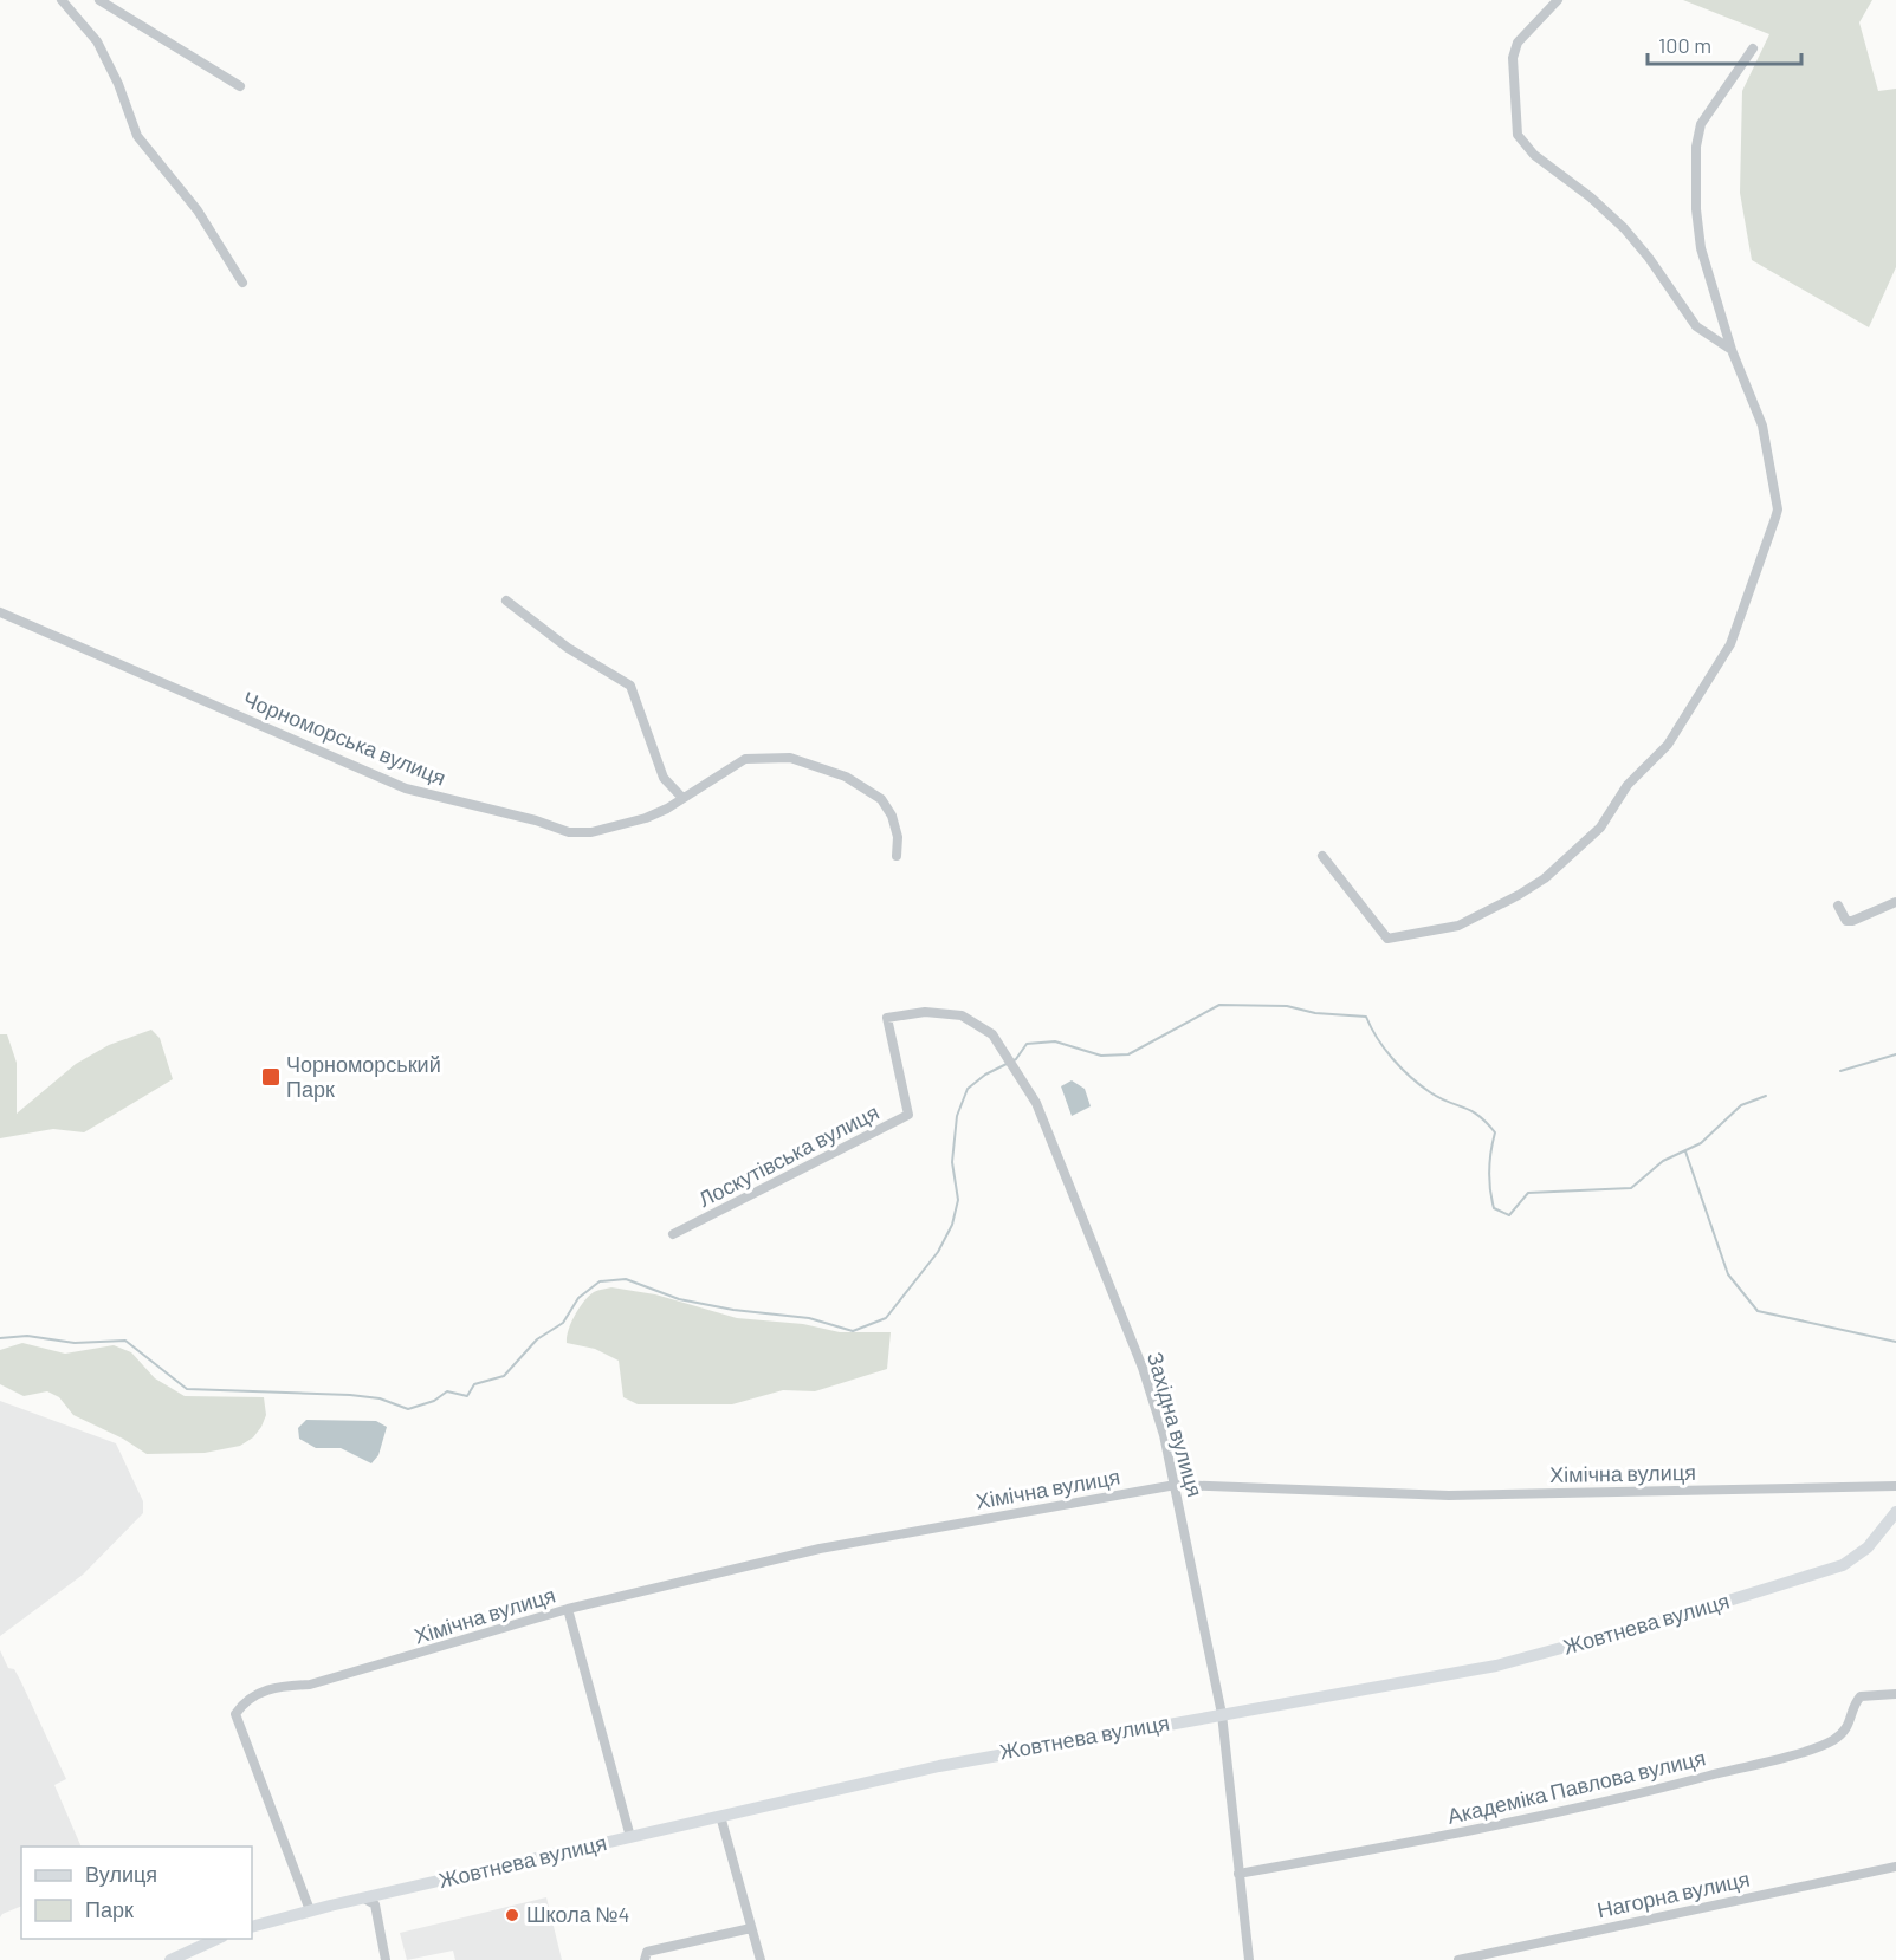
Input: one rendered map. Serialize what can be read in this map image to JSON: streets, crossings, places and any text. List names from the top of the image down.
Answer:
{
  "streets": {
    "main road": ["Жовтнева вулиця"],
    "street": [
      "Чорноморська вулиця",
      "Лоскутівська вулиця",
      "Західна вулиця",
      "Хімічна вулиця",
      "Академіка Павлова вулиця",
      "Нагорна вулиця"
    ]
  },
  "crossings": [
    ["Лоскутівська вулиця", "Західна вулиця"],
    ["Західна вулиця", "Хімічна вулиця"],
    ["Західна вулиця", "Жовтнева вулиця"],
    ["Західна вулиця", "Академіка Павлова вулиця"],
    ["Хімічна вулиця", "Жовтнева вулиця"]
  ],
  "places": {
    "transit": ["Чорноморський Парк"],
    "other": ["Школа №4"]
  },
  "legend": ["Вулиця", "Парк"],
  "scale_bar": "100 m"
}
